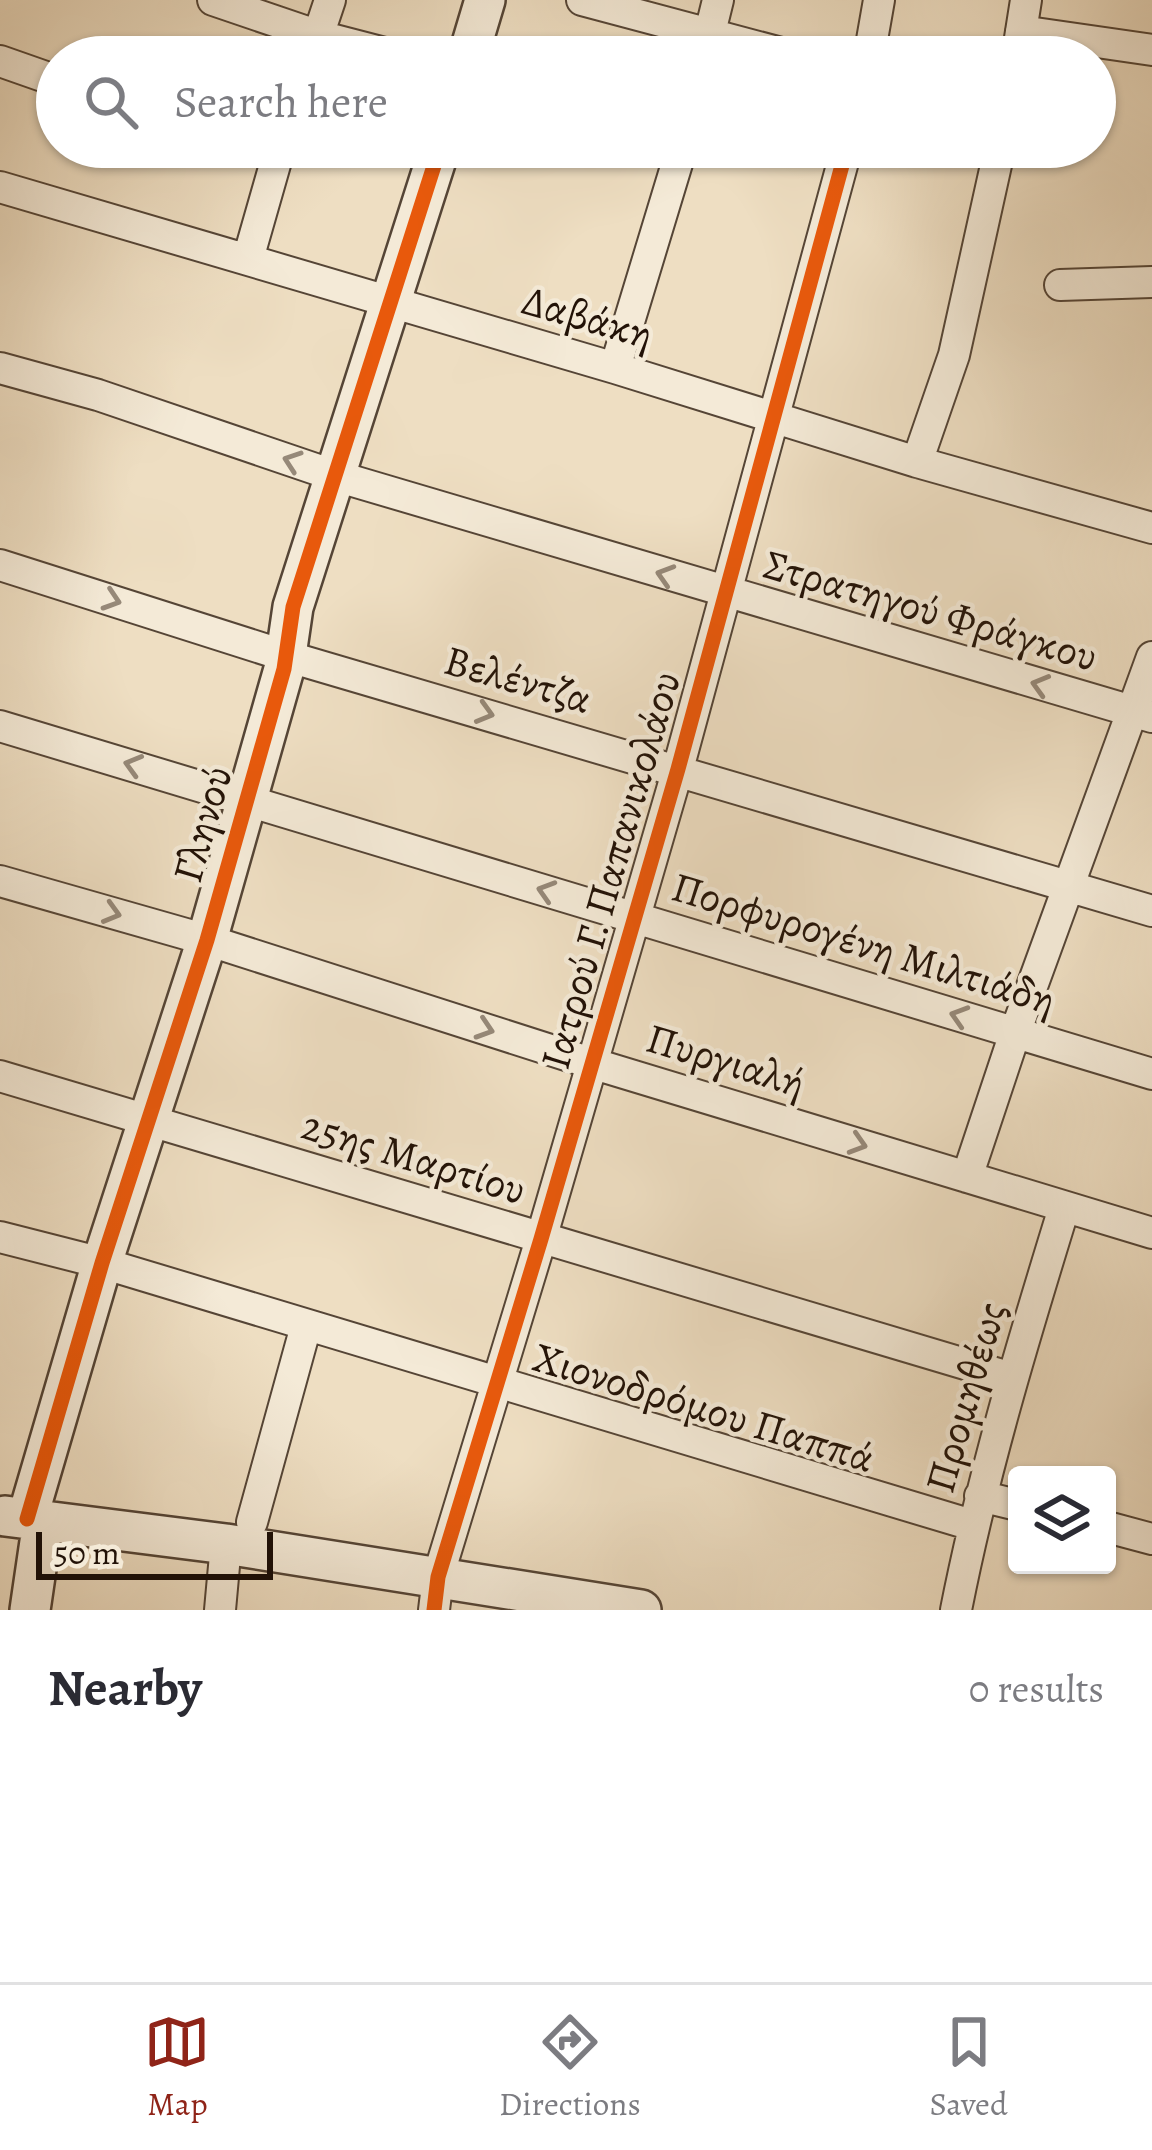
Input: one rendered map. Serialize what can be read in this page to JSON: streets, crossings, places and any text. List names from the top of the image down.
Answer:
{
  "streets": {
    "street": [
      "Δαβάκη",
      "Στρατηγού Φράγκου",
      "Βελέντζα",
      "Γληνού",
      "Ιατρού Γ. Παπανικολάου",
      "Πορφυρογένη Μιλτιάδη",
      "Πυργιαλή",
      "25ης Μαρτίου",
      "Προμηθέως",
      "Χιονοδρόμου Παππά"
    ]
  },
  "crossings": [
    ["Δαβάκη", "Γληνού"],
    ["Δαβάκη", "Ιατρού Γ. Παπανικολάου"],
    ["Στρατηγού Φράγκου", "Γληνού"],
    ["Στρατηγού Φράγκου", "Ιατρού Γ. Παπανικολάου"],
    ["Βελέντζα", "Γληνού"],
    ["Βελέντζα", "Ιατρού Γ. Παπανικολάου"],
    ["Γληνού", "Πορφυρογένη Μιλτιάδη"],
    ["Γληνού", "Πυργιαλή"],
    ["Γληνού", "25ης Μαρτίου"],
    ["Γληνού", "Χιονοδρόμου Παππά"],
    ["Ιατρού Γ. Παπανικολάου", "Πορφυρογένη Μιλτιάδη"],
    ["Ιατρού Γ. Παπανικολάου", "Πυργιαλή"],
    ["Ιατρού Γ. Παπανικολάου", "25ης Μαρτίου"],
    ["Ιατρού Γ. Παπανικολάου", "Χιονοδρόμου Παππά"],
    ["Πυργιαλή", "Προμηθέως"],
    ["25ης Μαρτίου", "Προμηθέως"],
    ["Προμηθέως", "Χιονοδρόμου Παππά"]
  ],
  "one_way": [
    "Στρατηγού Φράγκου",
    "Βελέντζα",
    "Πορφυρογένη Μιλτιάδη",
    "Πυργιαλή"
  ],
  "scale_bar": "50 m",
  "page": {
    "search": "Search here",
    "scale": "50 m",
    "heading": ["Nearby", "0 results"],
    "nav": ["Map", "Directions", "Saved"]
  }
}
